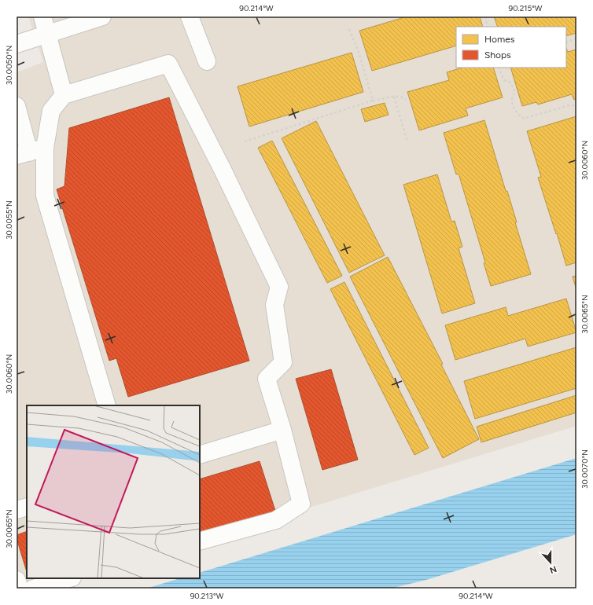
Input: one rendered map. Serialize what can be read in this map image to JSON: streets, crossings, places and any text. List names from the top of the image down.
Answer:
{
  "legend": ["Homes", "Shops"],
  "north": "bottom",
  "coordinates": [
    "90.214°W",
    "90.215°W",
    "30.0050°N",
    "30.0060°N",
    "30.0055°N",
    "30.0065°N",
    "30.0070°N",
    "90.213°W"
  ]
}
